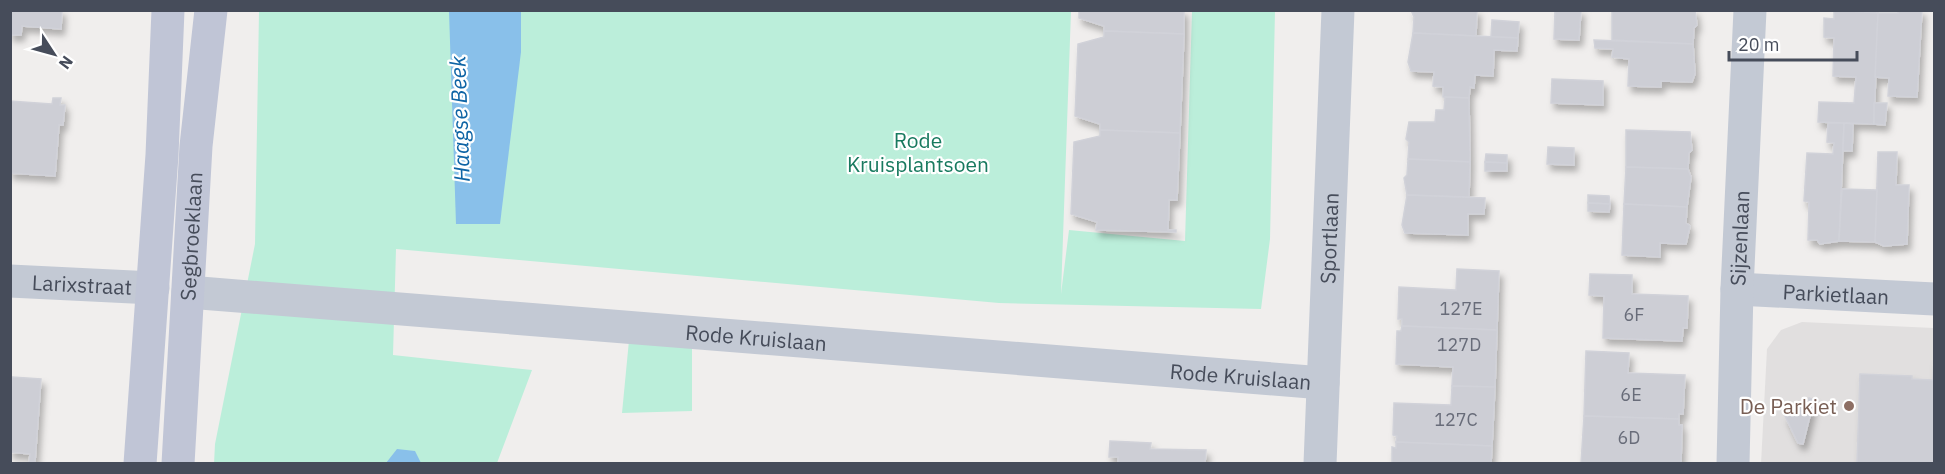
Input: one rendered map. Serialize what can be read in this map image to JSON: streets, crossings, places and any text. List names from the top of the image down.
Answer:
{
  "streets": {
    "main road": ["Segbroeklaan"],
    "street": [
      "Sportlaan",
      "Sijzenlaan",
      "Larixstraat",
      "Parkietlaan",
      "Rode Kruislaan"
    ]
  },
  "crossings": [
    ["Segbroeklaan", "Larixstraat"],
    ["Segbroeklaan", "Rode Kruislaan"],
    ["Sportlaan", "Rode Kruislaan"],
    ["Sijzenlaan", "Parkietlaan"]
  ],
  "water": ["Haagse Beek"],
  "parks": ["Rode Kruisplantsoen"],
  "places": ["De Parkiet"],
  "house_numbers": [
    "127E",
    "6F",
    "127D",
    "6E",
    "127C",
    "6D"
  ],
  "scale_bar": "20 m",
  "north": "bottom right"
}
